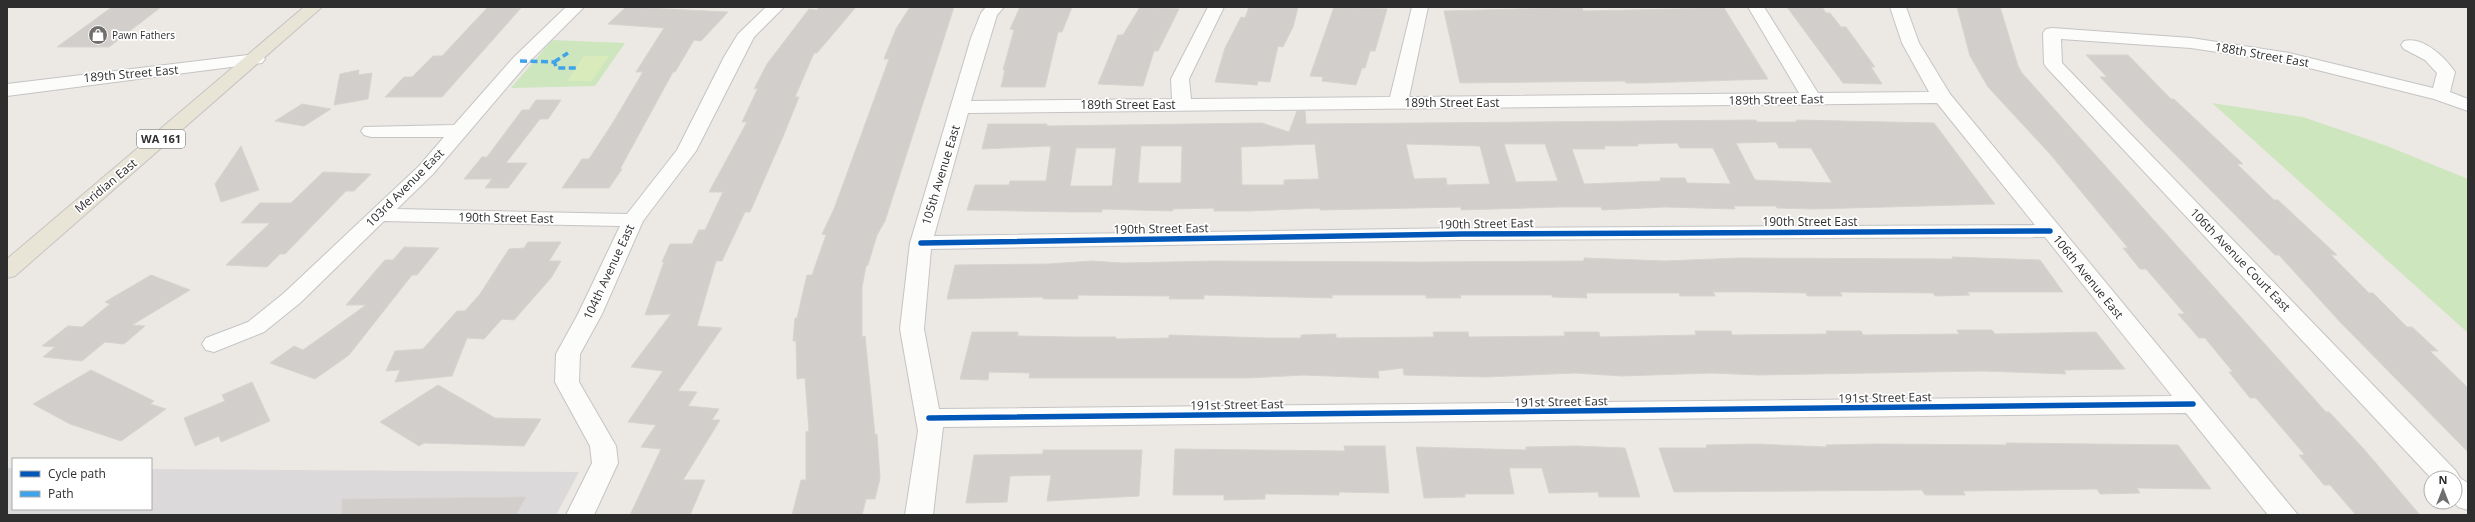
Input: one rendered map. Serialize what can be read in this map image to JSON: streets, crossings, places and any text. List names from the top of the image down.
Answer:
{
  "streets": {
    "main road": ["WA 161", "Meridian East"],
    "street": [
      "188th Street East",
      "189th Street East",
      "105th Avenue East",
      "103rd Avenue East",
      "190th Street East",
      "106th Avenue Court East",
      "104th Avenue East",
      "106th Avenue East",
      "191st Street East"
    ]
  },
  "crossings": [
    ["188th Street East", "106th Avenue Court East"],
    ["189th Street East", "105th Avenue East"],
    ["189th Street East", "Meridian East"],
    ["189th Street East", "106th Avenue East"],
    ["105th Avenue East", "190th Street East"],
    ["105th Avenue East", "191st Street East"],
    ["103rd Avenue East", "190th Street East"],
    ["190th Street East", "104th Avenue East"],
    ["190th Street East", "106th Avenue East"],
    ["106th Avenue East", "191st Street East"]
  ],
  "places": {
    "shop": ["Pawn Fathers"]
  },
  "legend": ["Cycle path", "Path"],
  "north": "top"
}
